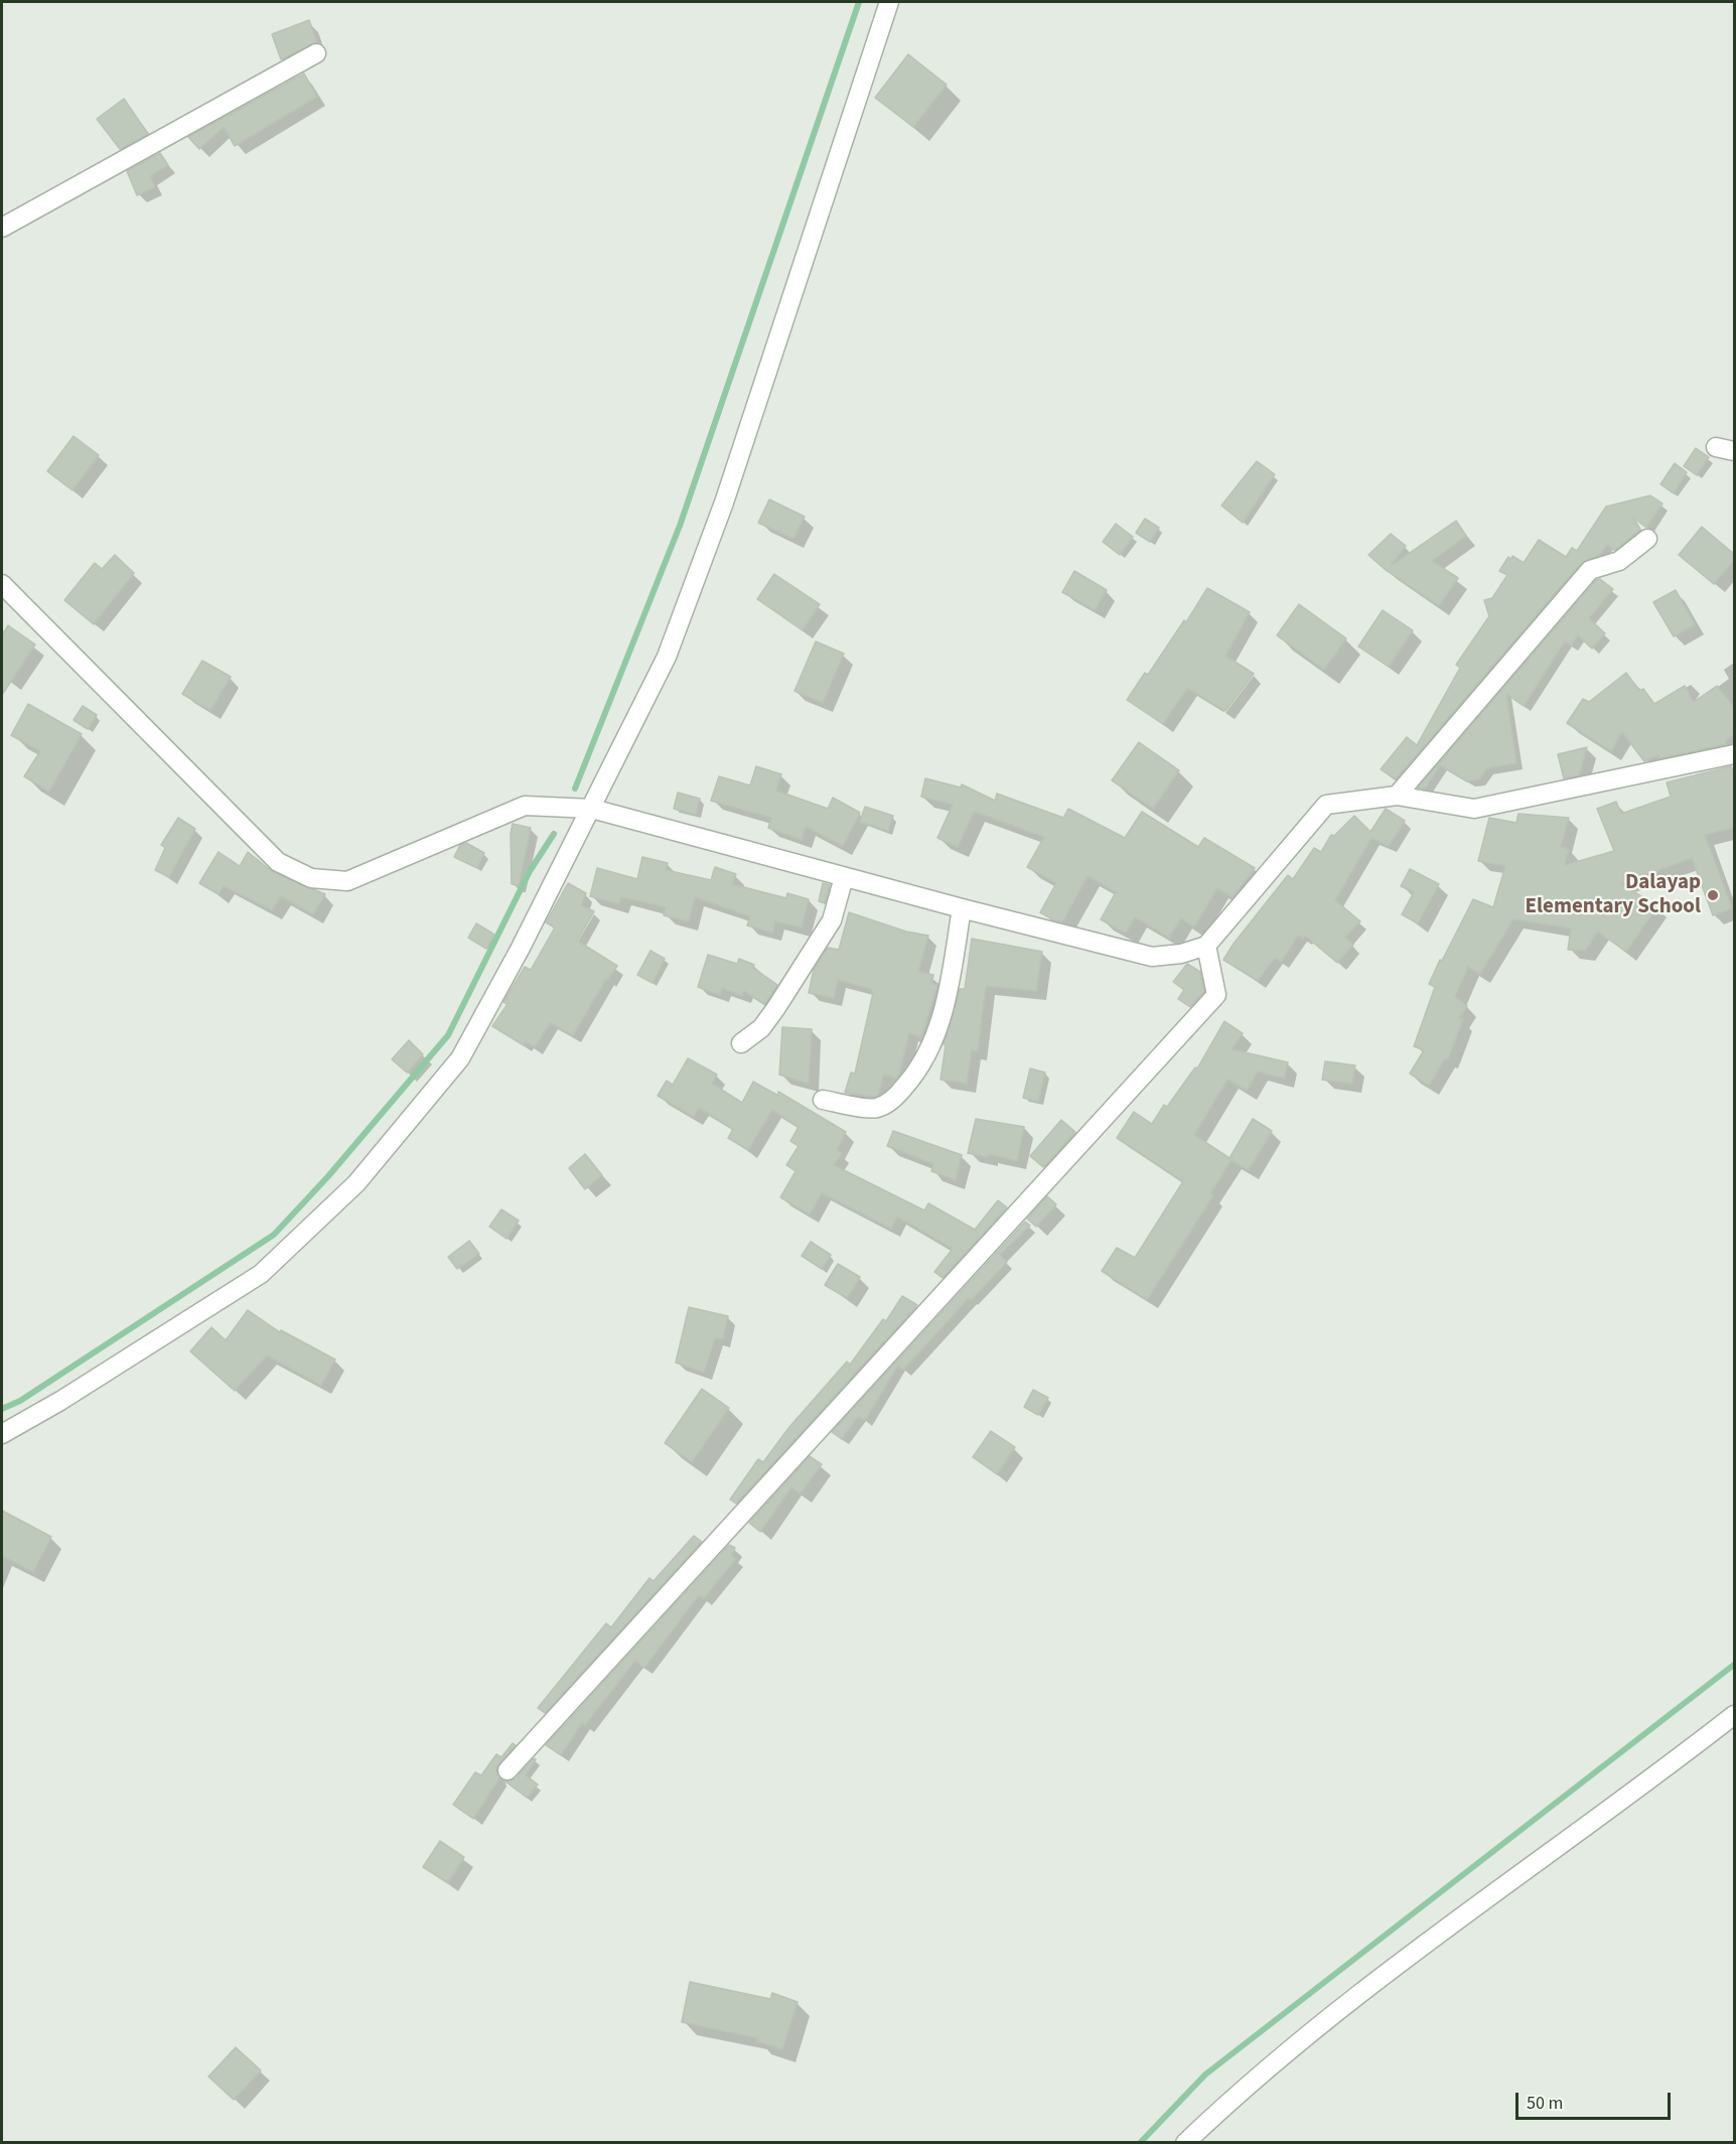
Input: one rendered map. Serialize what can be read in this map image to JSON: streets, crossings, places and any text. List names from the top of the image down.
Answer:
{
  "places": ["Dalayap Elementary School"],
  "scale_bar": "50 m"
}
